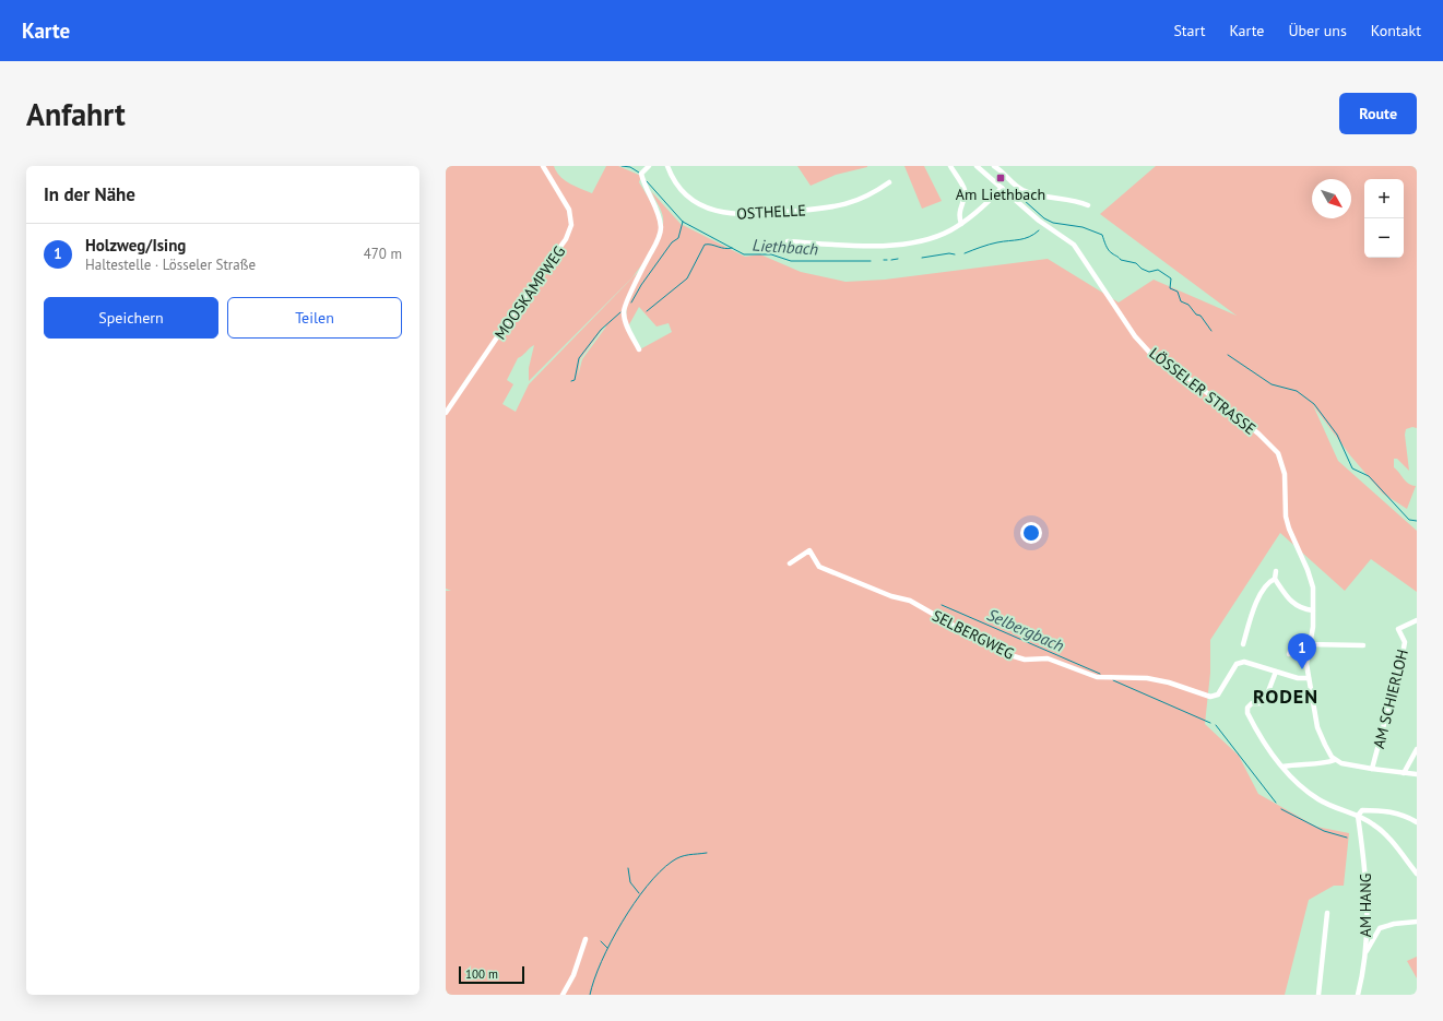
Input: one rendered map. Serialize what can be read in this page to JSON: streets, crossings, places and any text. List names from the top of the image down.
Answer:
{
  "streets": {
    "street": [
      "OSTHELLE",
      "MOOSKAMPWEG",
      "LÖSSELER STRASSE",
      "SELBERGWEG",
      "AM SCHIERLOH",
      "AM HANG"
    ]
  },
  "crossings": [
    ["LÖSSELER STRASSE", "SELBERGWEG"]
  ],
  "districts": ["RODEN"],
  "water": ["Liethbach", "Selbergbach"],
  "places": {
    "transit": ["Am Liethbach"]
  },
  "scale_bar": "100 m",
  "north": "bottom right",
  "page": {
    "header": "Karte",
    "nav": [
      "Start",
      "Karte",
      "Über uns",
      "Kontakt"
    ],
    "buttons": [
      "Route",
      ["Speichern", "Teilen"]
    ],
    "title": "Anfahrt",
    "heading": "In der Nähe",
    "map_buttons": ["+", "−"],
    "list": [
      {
        "mark": "1",
        "name": "Holzweg/Ising",
        "note": "Haltestelle · Lösseler Straße",
        "value": "470 m"
      }
    ],
    "pins": "1",
    "scale": "100 m"
  }
}
